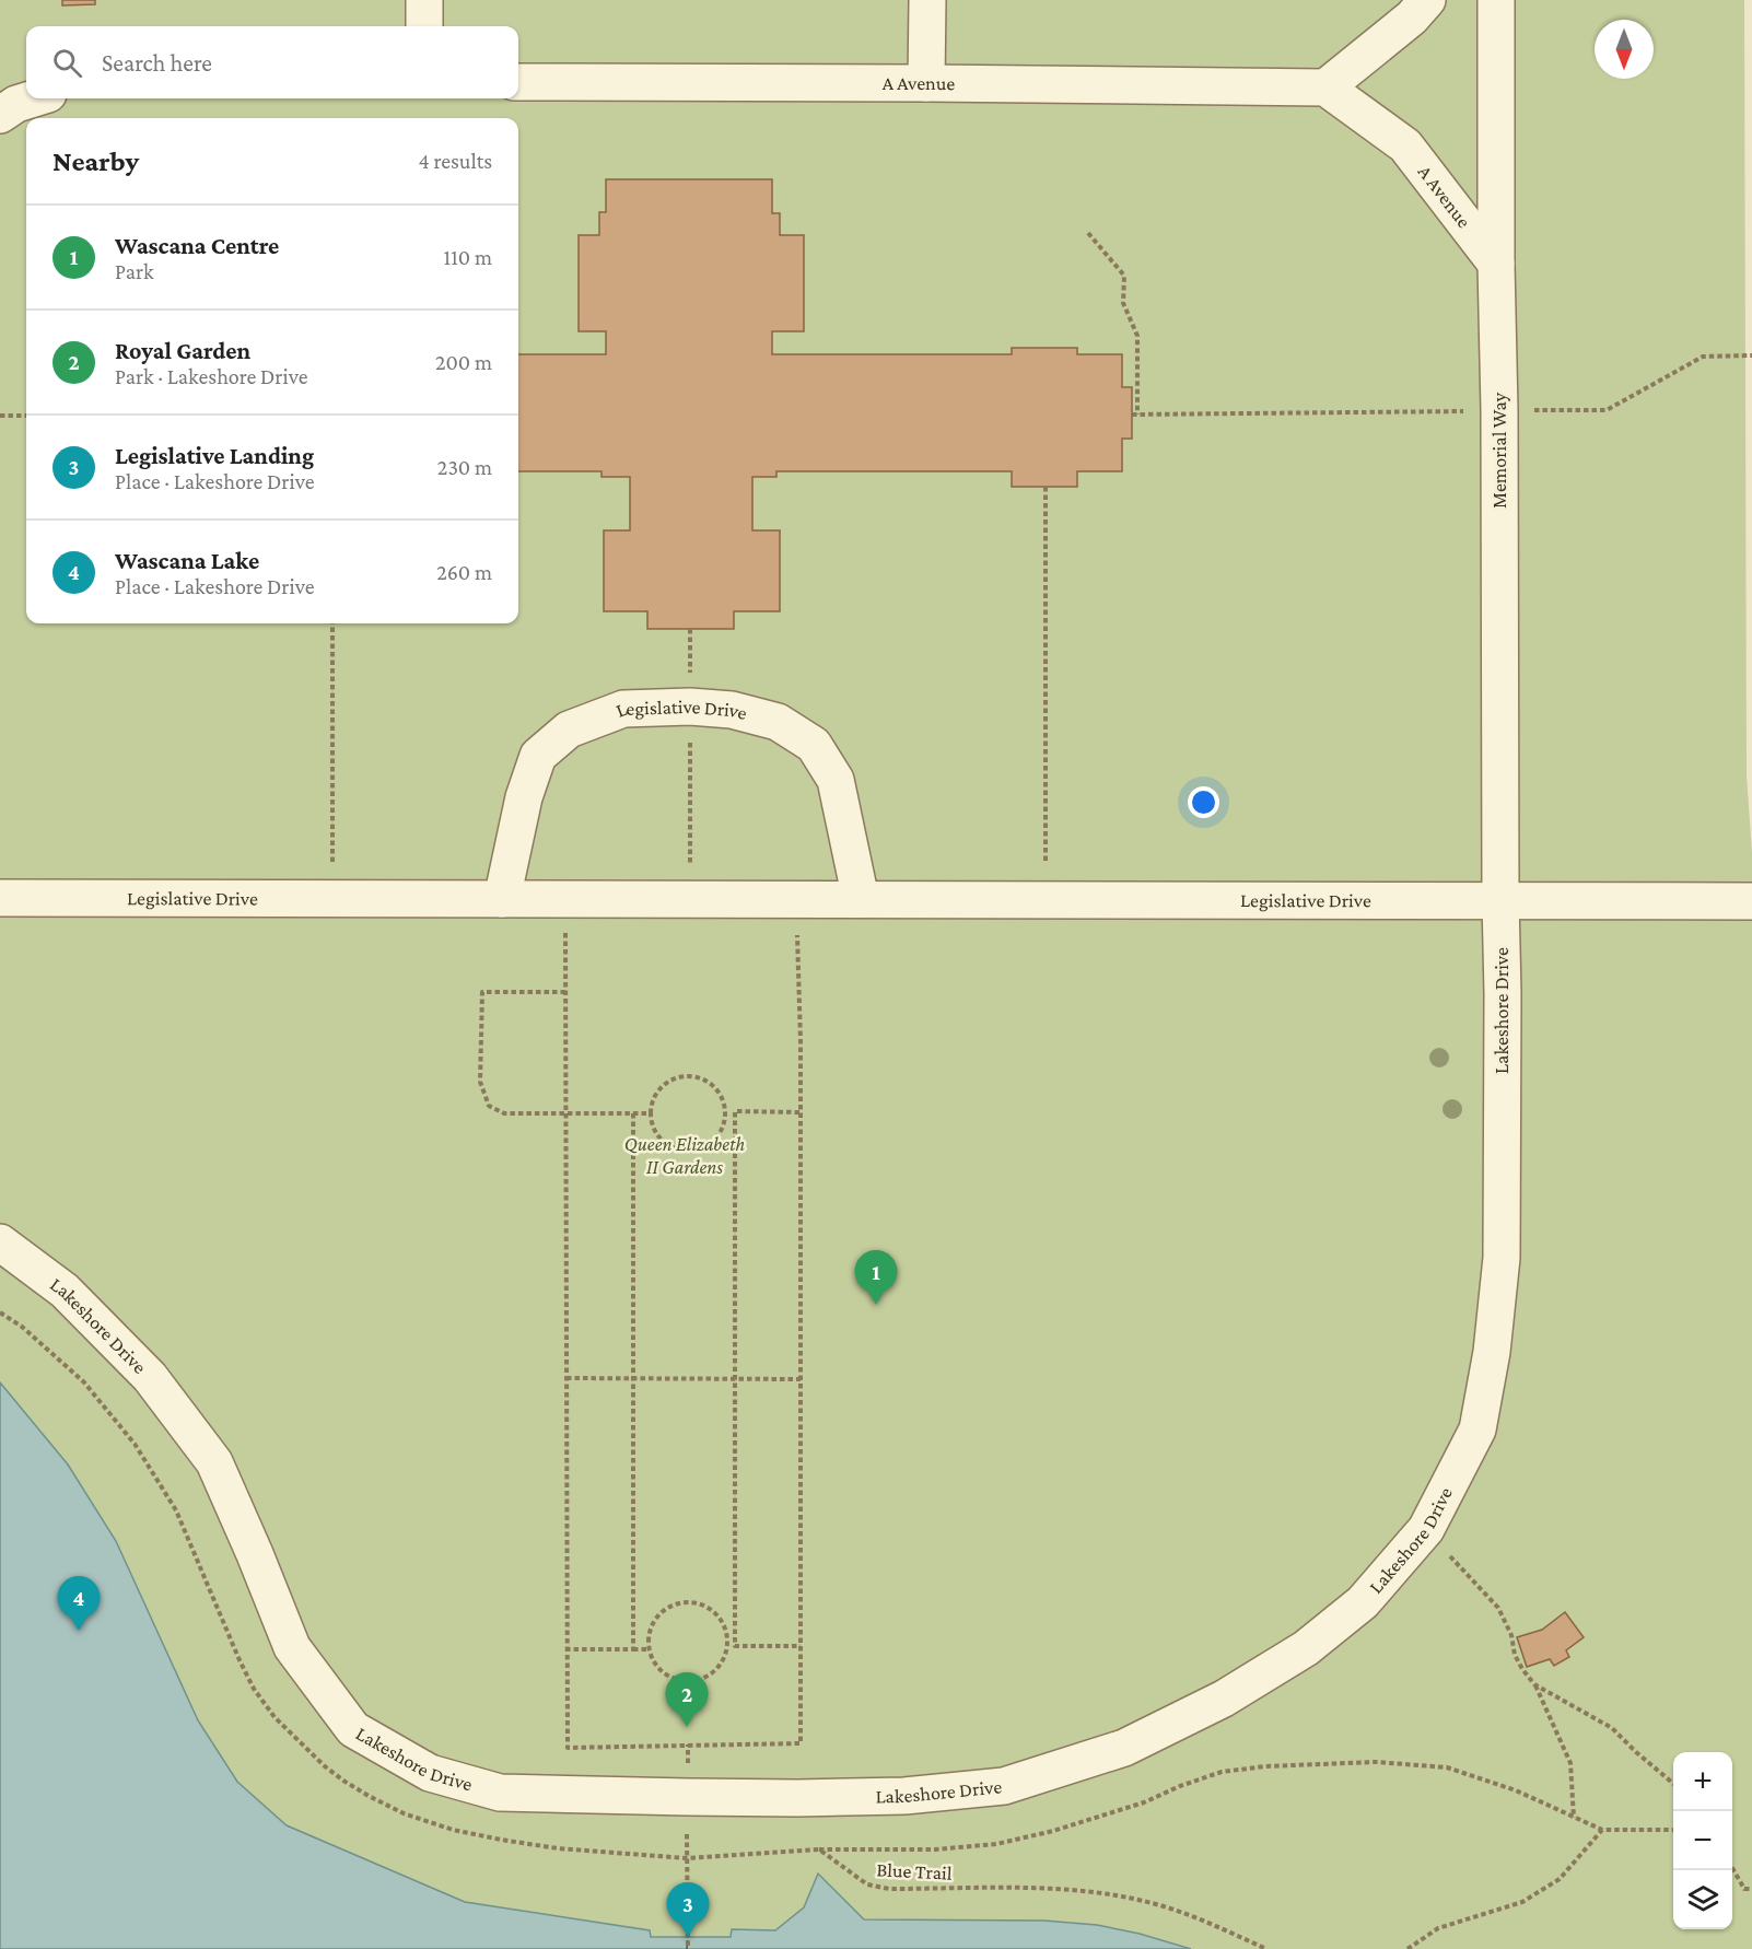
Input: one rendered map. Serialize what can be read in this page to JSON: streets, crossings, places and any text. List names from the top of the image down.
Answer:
{
  "streets": {
    "street": [
      "A Avenue",
      "Memorial Way",
      "Legislative Drive",
      "Lakeshore Drive"
    ],
    "path": ["Blue Trail"]
  },
  "crossings": [
    ["A Avenue", "Memorial Way"],
    ["Memorial Way", "Legislative Drive"],
    ["Memorial Way", "Lakeshore Drive"],
    ["Legislative Drive", "Lakeshore Drive"]
  ],
  "parks": ["Queen Elizabeth II Gardens"],
  "north": "bottom",
  "page": {
    "search": "Search here",
    "heading": ["Nearby", "4 results"],
    "list": [
      {
        "mark": "1",
        "name": "Wascana Centre",
        "note": "Park",
        "value": "110 m"
      },
      {
        "mark": "2",
        "name": "Royal Garden",
        "note": "Park · Lakeshore Drive",
        "value": "200 m"
      },
      {
        "mark": "3",
        "name": "Legislative Landing",
        "note": "Place · Lakeshore Drive",
        "value": "230 m"
      },
      {
        "mark": "4",
        "name": "Wascana Lake",
        "note": "Place · Lakeshore Drive",
        "value": "260 m"
      }
    ],
    "pins": [
      "1",
      "4",
      "2",
      "3"
    ],
    "map_buttons": ["+", "−"]
  }
}
